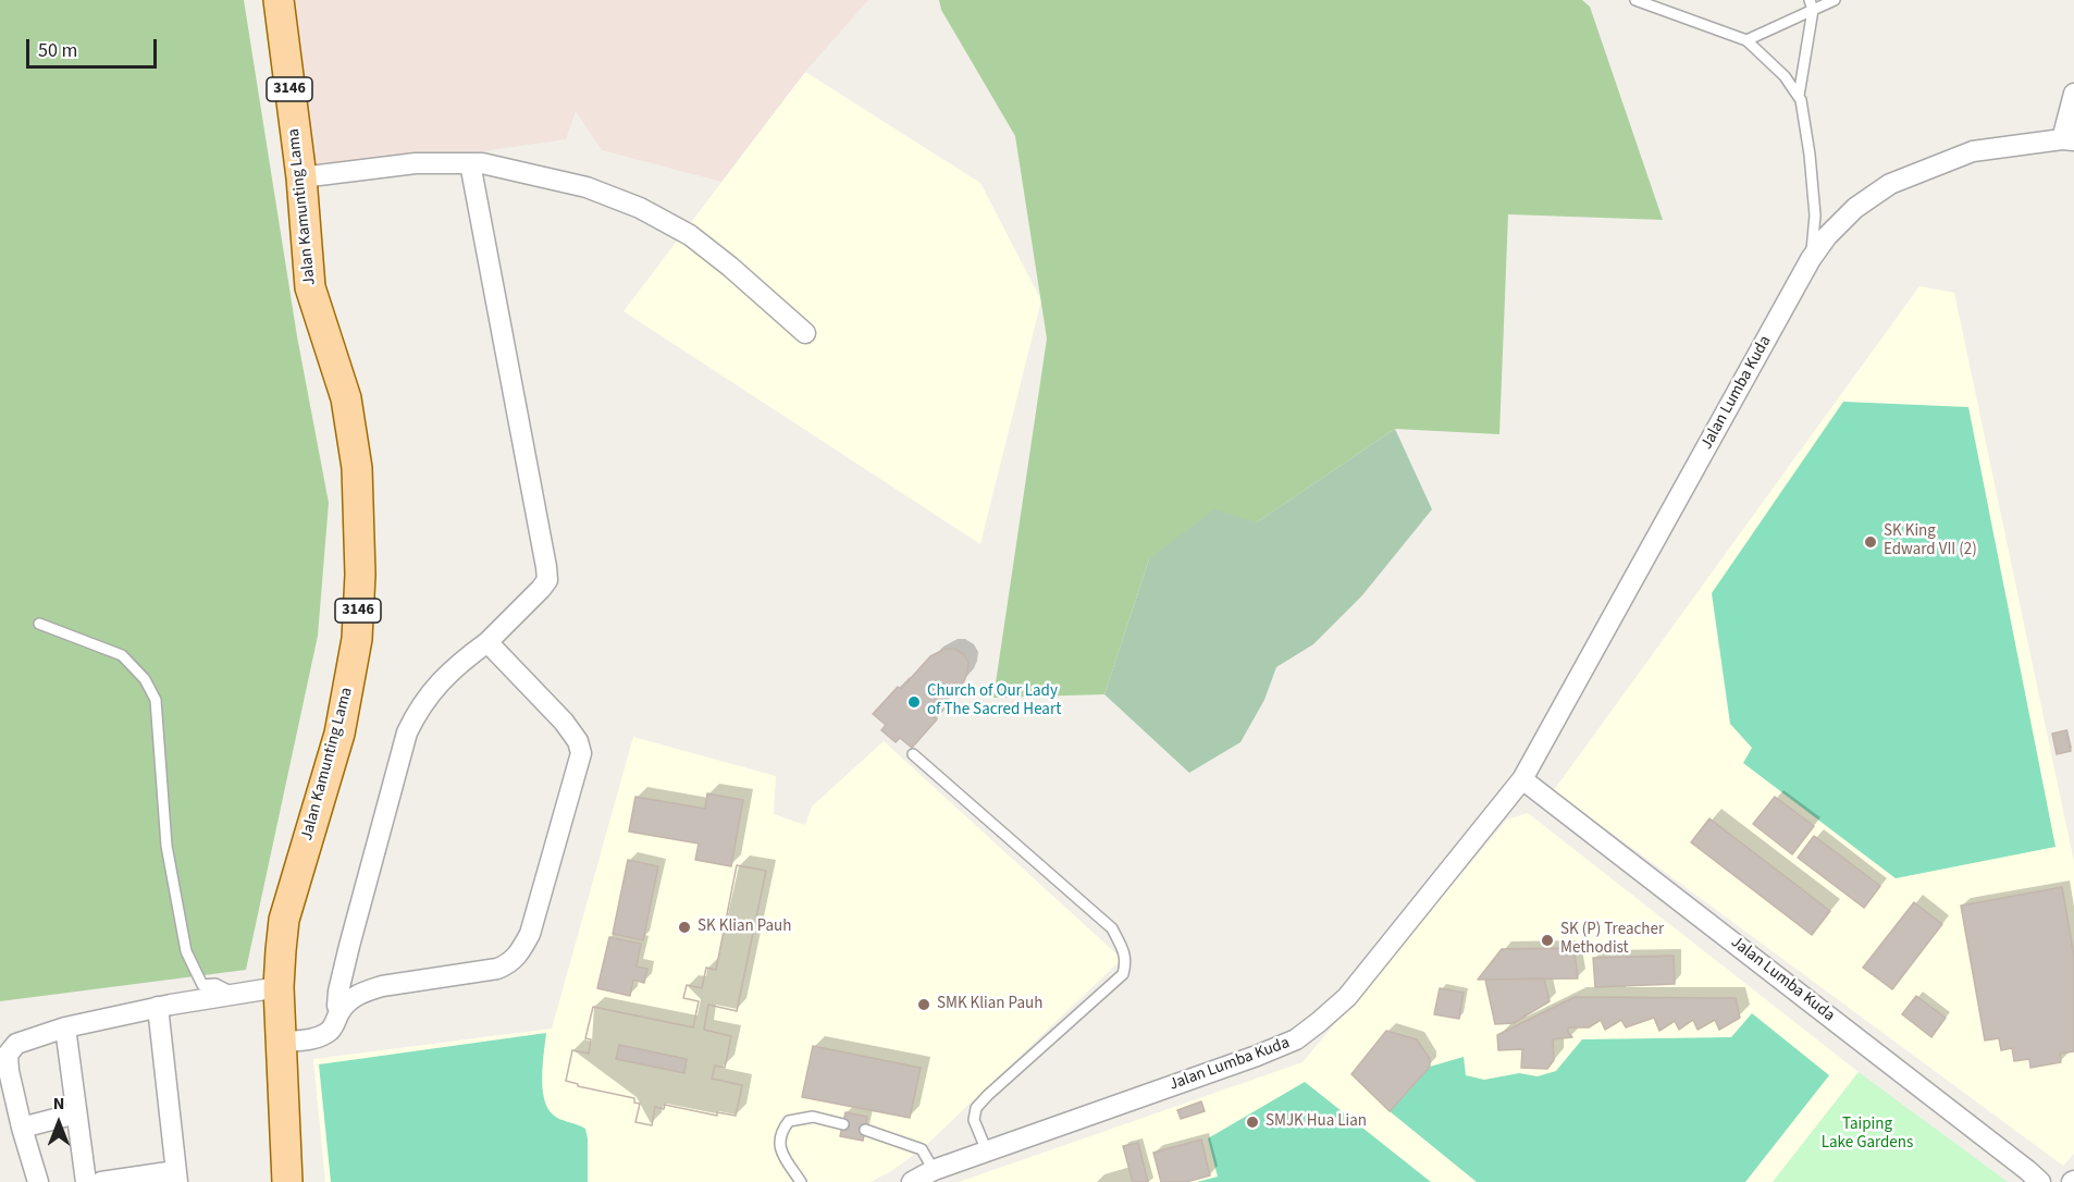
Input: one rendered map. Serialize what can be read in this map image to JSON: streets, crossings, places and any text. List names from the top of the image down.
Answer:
{
  "streets": {
    "main road": ["3146", "Jalan Kamunting Lama"],
    "street": ["Jalan Lumba Kuda"]
  },
  "parks": ["Taiping Lake Gardens"],
  "places": [
    "SK King Edward VII (2)",
    "Church of Our Lady of The Sacred Heart",
    "SK Klian Pauh",
    "SK (P) Treacher Methodist",
    "SMK Klian Pauh",
    "SMJK Hua Lian"
  ],
  "scale_bar": "50 m",
  "north": "top"
}
